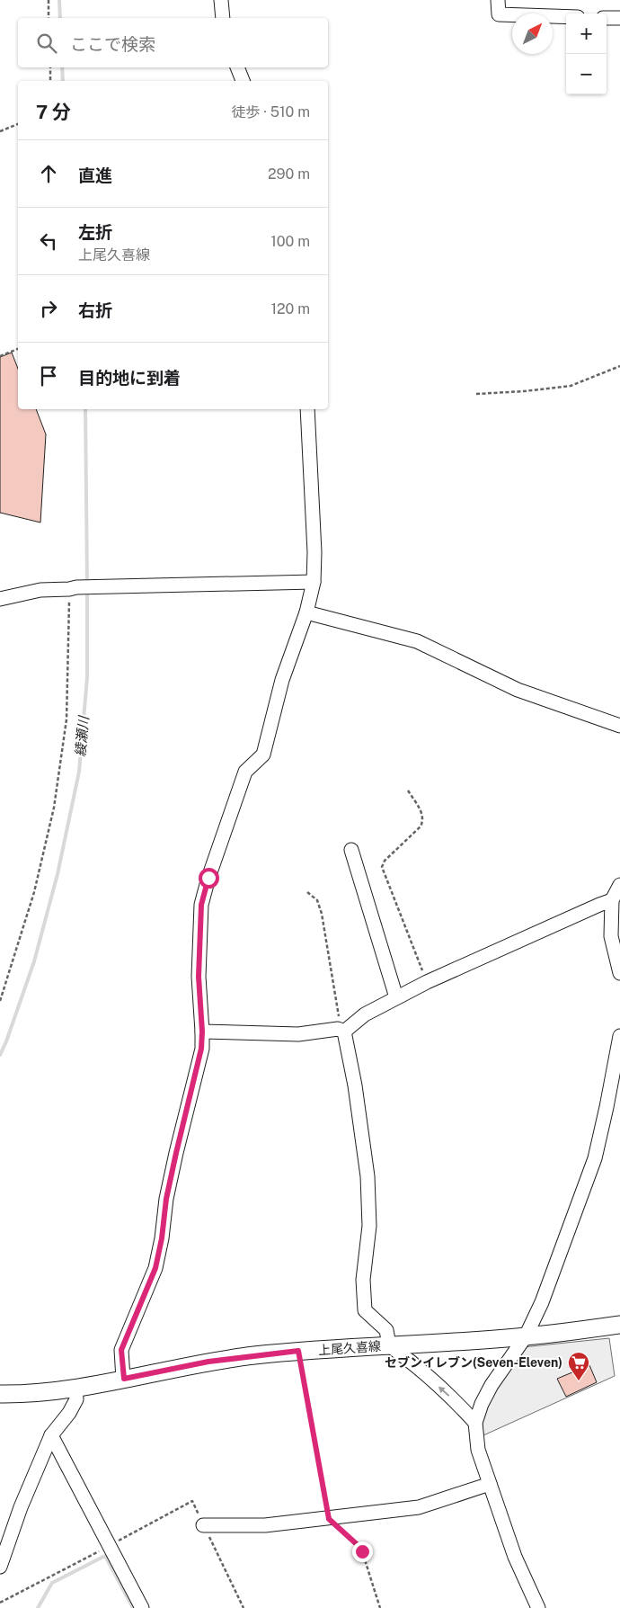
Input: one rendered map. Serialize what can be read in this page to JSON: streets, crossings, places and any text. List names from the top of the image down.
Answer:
{
  "streets": {
    "main road": ["上尾久喜線"]
  },
  "water": ["綾瀬川"],
  "places": {
    "supermarket": ["セブンイレブン(Seven-Eleven)"]
  },
  "north": "top right",
  "page": {
    "map_buttons": ["+", "−"],
    "search": "ここで検索",
    "heading": ["7 分", "徒歩 · 510 m"],
    "list": [
      ["直進", "290 m"],
      ["左折", "上尾久喜線", "100 m"],
      ["右折", "120 m"],
      "目的地に到着"
    ]
  }
}
